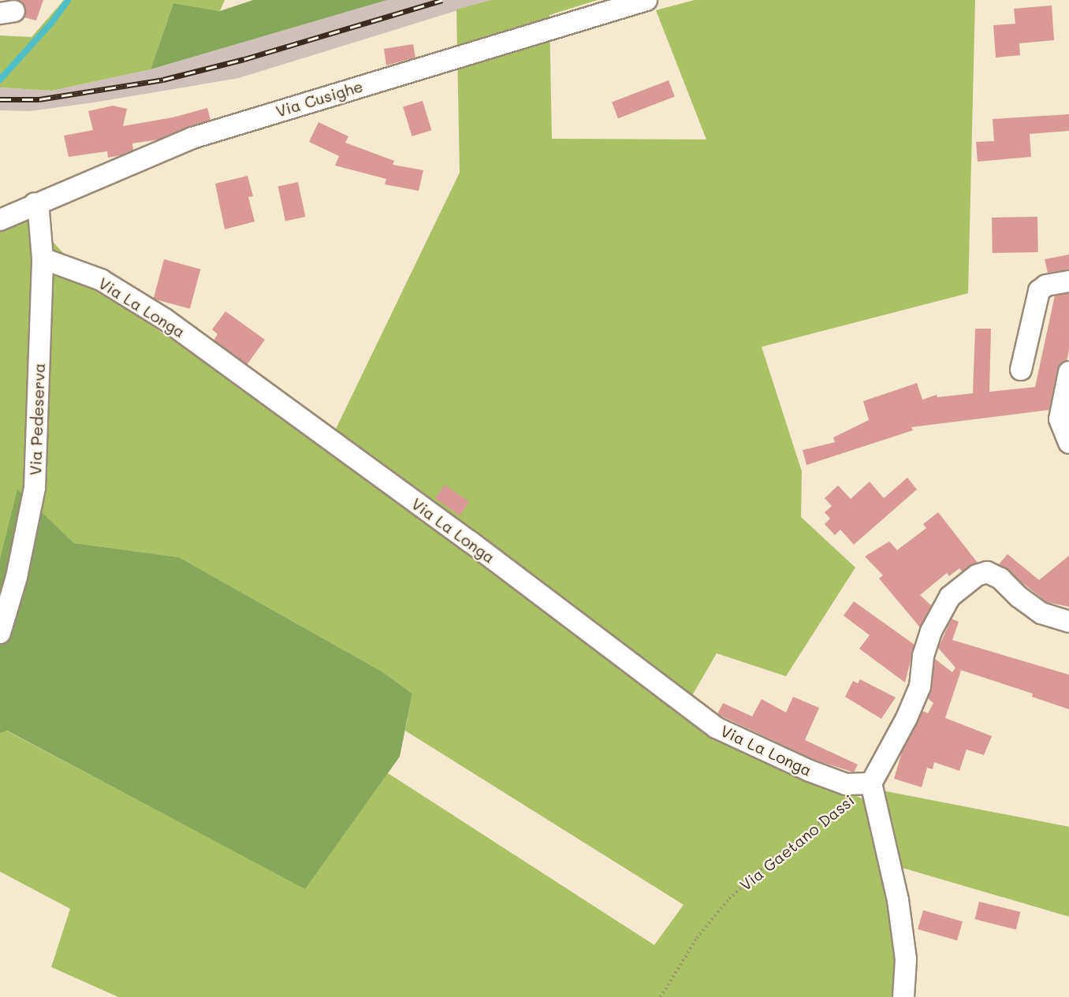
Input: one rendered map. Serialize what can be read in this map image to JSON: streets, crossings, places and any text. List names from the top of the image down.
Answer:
{
  "streets": {
    "street": [
      "Via Cusighe",
      "Via La Longa",
      "Via Pedeserva",
      "Via Gaetano Dassi"
    ]
  },
  "crossings": [
    ["Via Cusighe", "Via Pedeserva"],
    ["Via La Longa", "Via Pedeserva"],
    ["Via La Longa", "Via Gaetano Dassi"]
  ]
}
